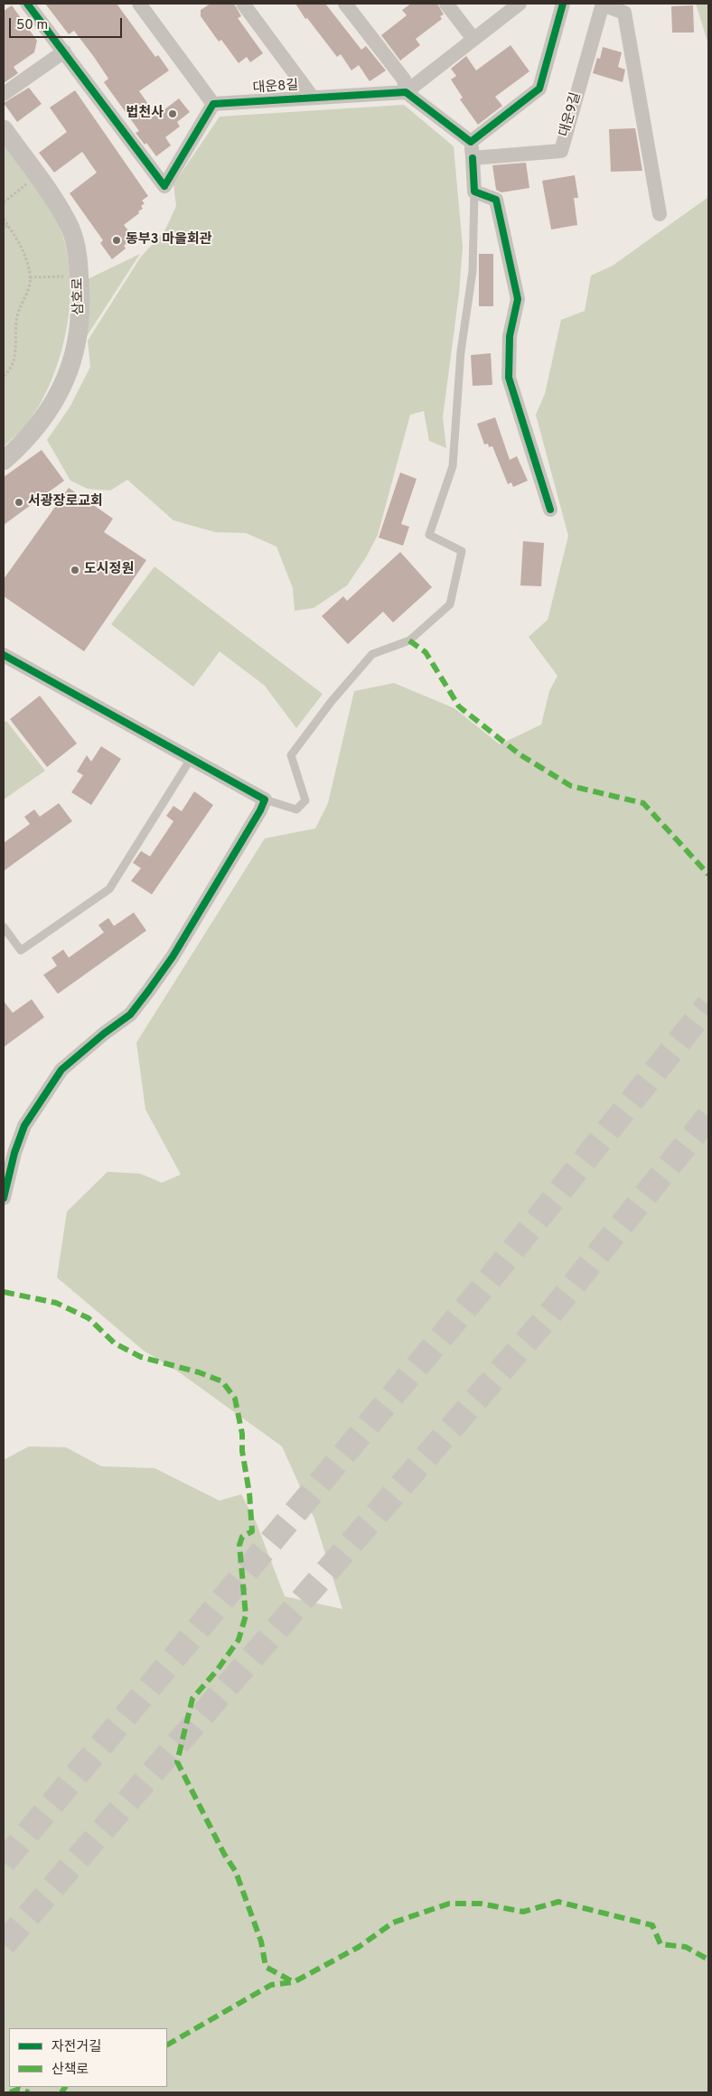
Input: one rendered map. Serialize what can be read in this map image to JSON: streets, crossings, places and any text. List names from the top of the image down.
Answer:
{
  "streets": {
    "street": ["대운8길", "대운9길", "삼호로"]
  },
  "places": [
    "법천사",
    "동부3 마을회관",
    "서광장로교회",
    "도시정원"
  ],
  "legend": ["자전거길", "산책로"],
  "scale_bar": "50 m"
}
